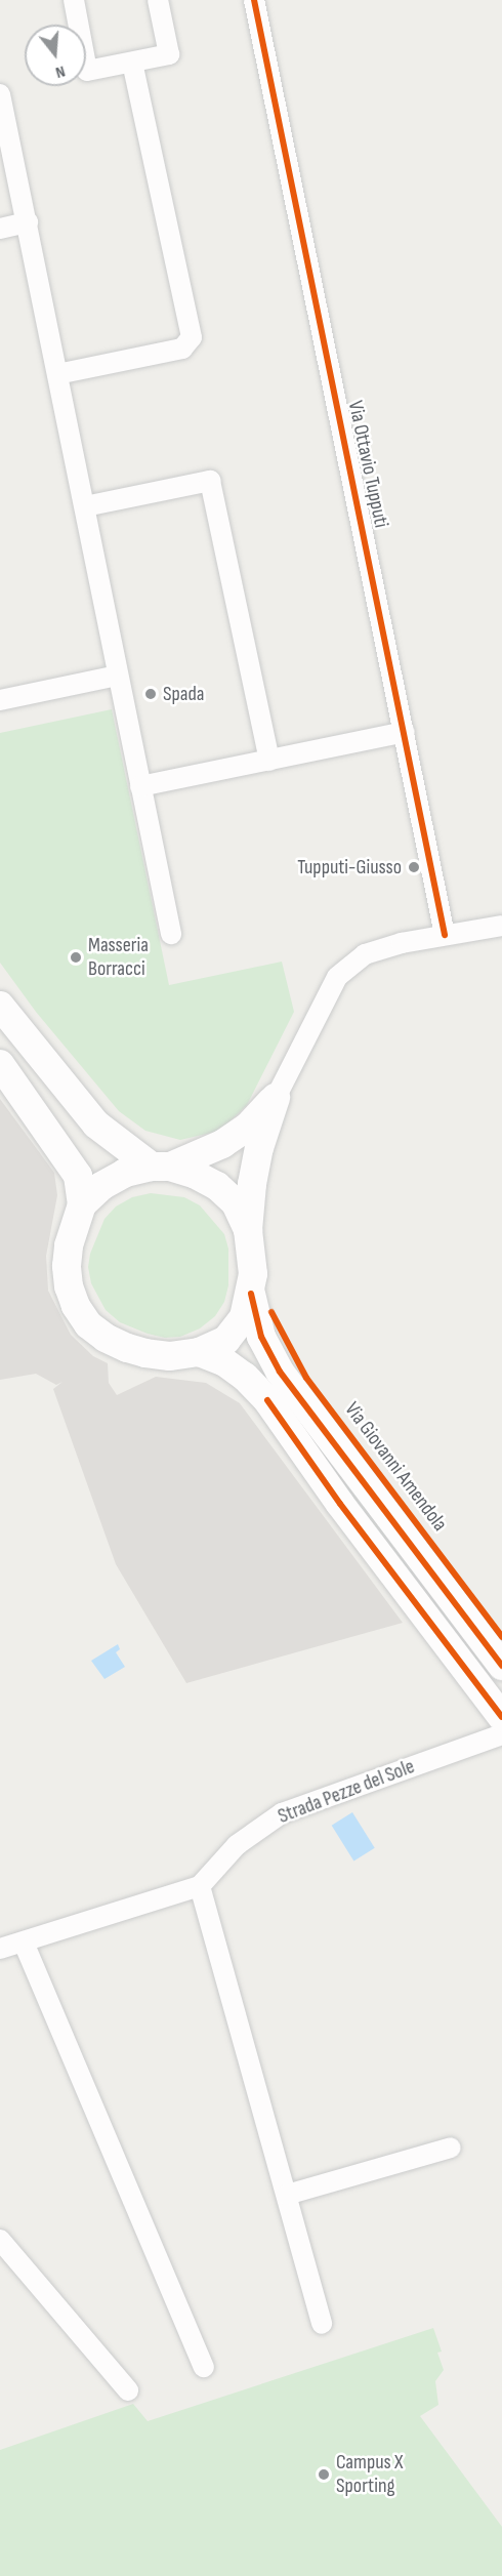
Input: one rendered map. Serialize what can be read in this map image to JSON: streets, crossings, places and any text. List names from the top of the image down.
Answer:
{
  "streets": {
    "main road": ["Via Giovanni Amendola"],
    "street": ["Via Ottavio Tupputi", "Strada Pezze del Sole"]
  },
  "places": [
    "Spada",
    "Tupputi-Giusso",
    "Masseria Borracci",
    "Campus X Sporting"
  ],
  "north": "bottom"
}
